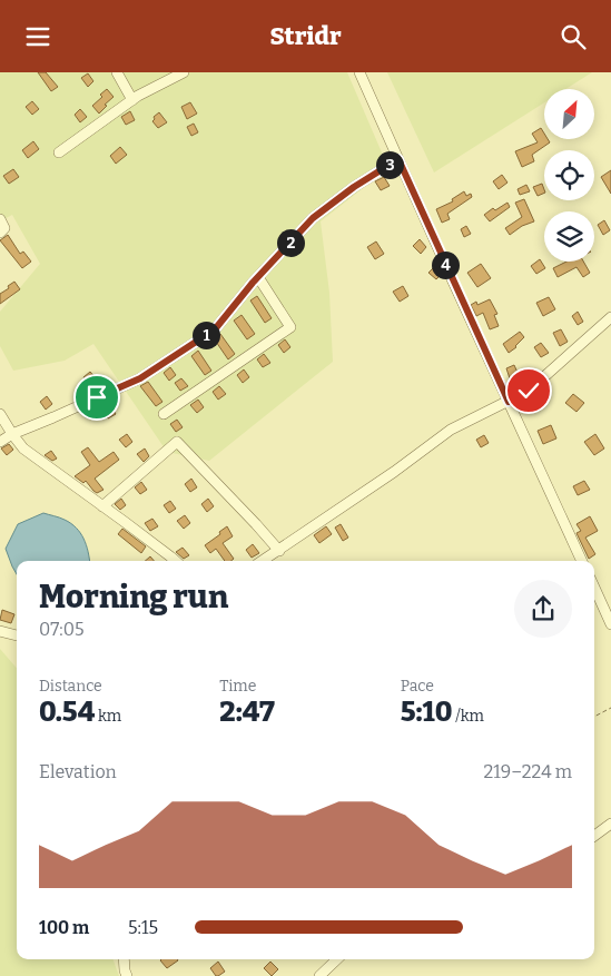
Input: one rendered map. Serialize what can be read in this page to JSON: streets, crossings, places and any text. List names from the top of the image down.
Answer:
{
  "north": "top right",
  "page": {
    "header": "Stridr",
    "pins": [
      "3",
      "2",
      "4",
      "1"
    ],
    "heading": ["Morning run", "07:05"],
    "stats": [
      ["Distance", "0.54 km"],
      ["Time", "2:47"],
      ["Pace", "5:10 /km"]
    ],
    "chart": ["Elevation", "219–224 m"],
    "list": [
      {
        "name": "100 m",
        "note": "5:15"
      }
    ]
  }
}
